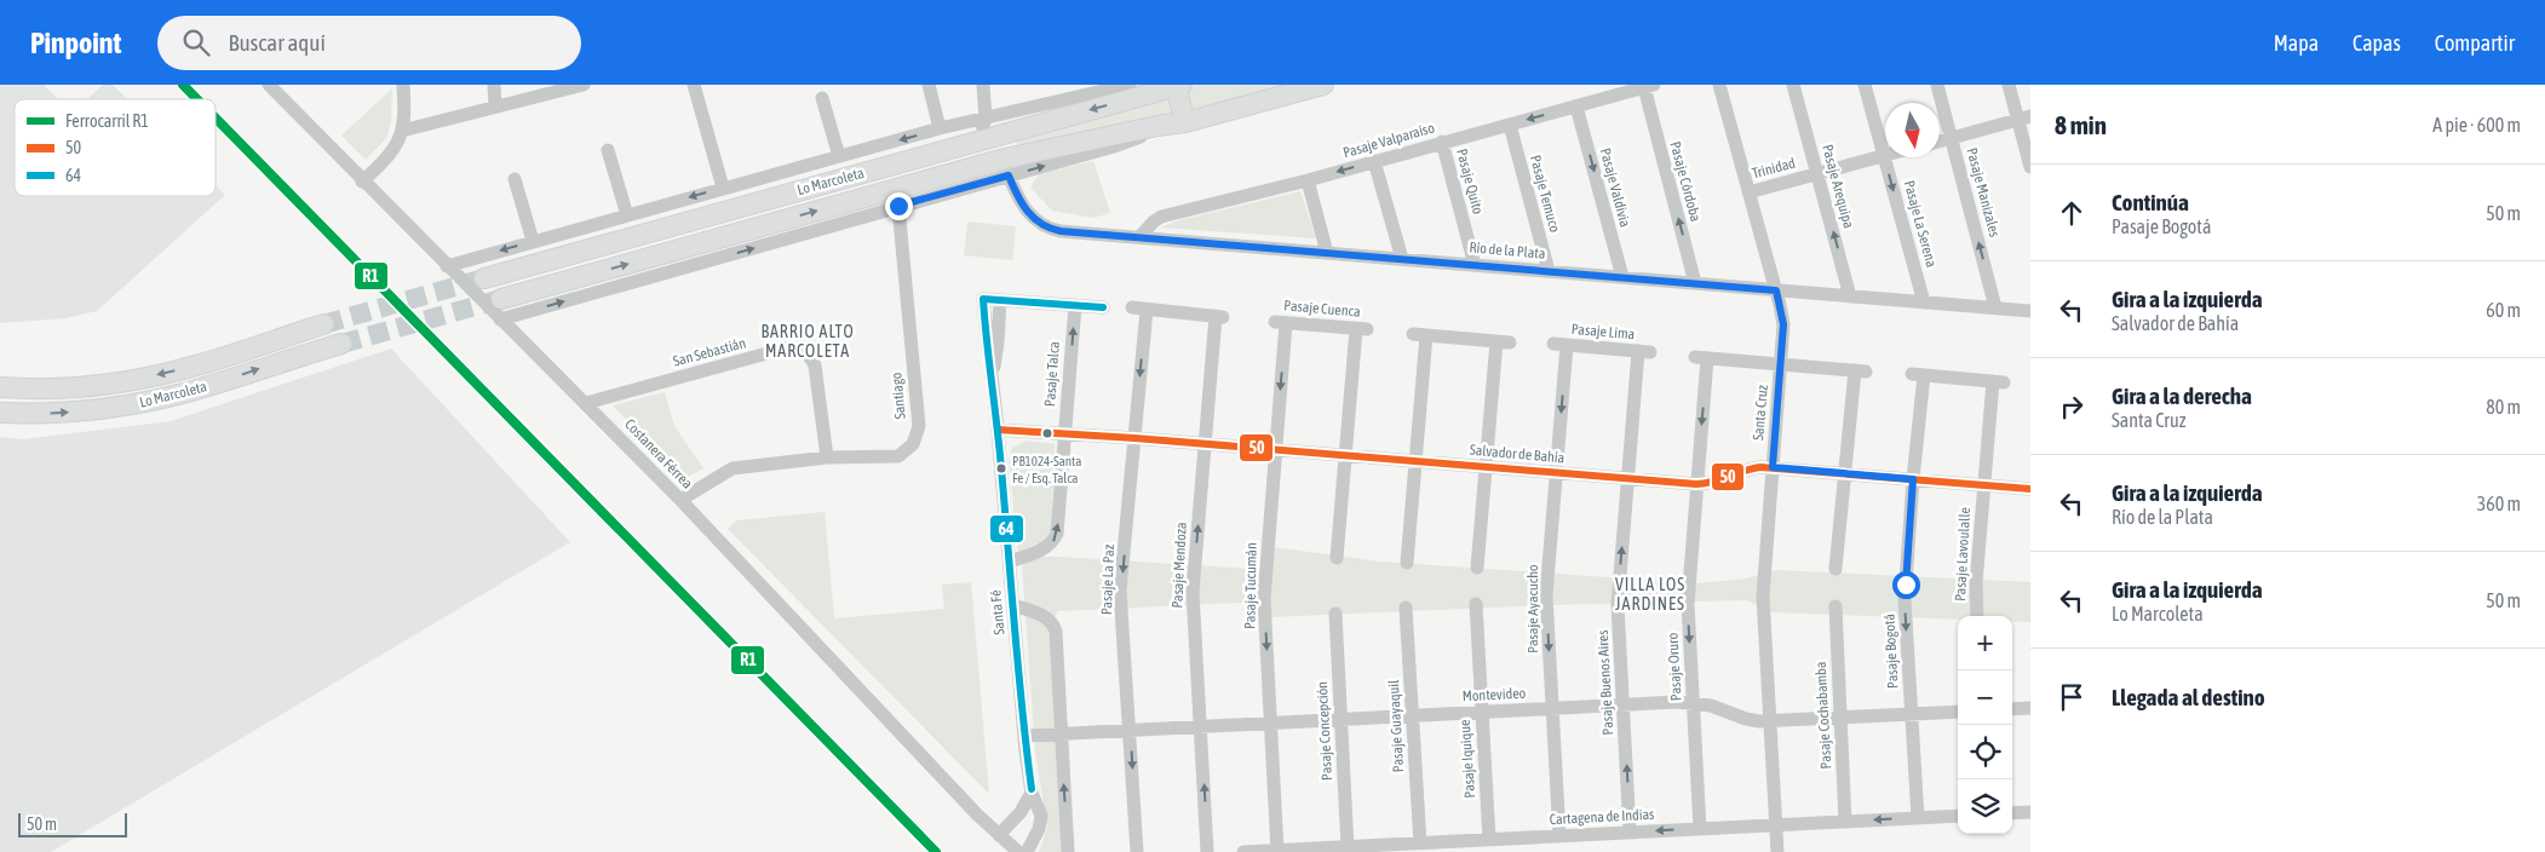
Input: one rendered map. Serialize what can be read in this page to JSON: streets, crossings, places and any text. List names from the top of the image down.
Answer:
{
  "streets": {
    "main road": ["Lo Marcoleta"],
    "street": [
      "Pasaje Valparaíso",
      "Trinidad",
      "Pasaje Quito",
      "Pasaje Córdoba",
      "Pasaje Arequipa",
      "Pasaje Valdivia",
      "Pasaje Manizales",
      "Pasaje Temuco",
      "Pasaje La Serena",
      "Río de la Plata",
      "Pasaje Cuenca",
      "Pasaje Lima",
      "San Sebastián",
      "Pasaje Talca",
      "Santiago",
      "Santa Cruz",
      "Costanera Férrea",
      "Salvador de Bahía",
      "Pasaje Lavoulalle",
      "Pasaje Mendoza",
      "Pasaje La Paz",
      "Pasaje Tucumán",
      "Pasaje Ayacucho",
      "Santa Fé",
      "Pasaje Bogotá",
      "Pasaje Oruro",
      "Pasaje Buenos Aires",
      "Montevideo",
      "Pasaje Cochabamba",
      "Pasaje Guayaquil",
      "Pasaje Concepción",
      "Pasaje Iquique",
      "Cartagena de Indias"
    ]
  },
  "crossings": [
    ["Pasaje Valparaíso", "Pasaje Quito"],
    ["Pasaje Valparaíso", "Pasaje Córdoba"],
    ["Pasaje Valparaíso", "Pasaje Valdivia"],
    ["Pasaje Valparaíso", "Pasaje Temuco"],
    ["Pasaje Valparaíso", "Río de la Plata"],
    ["Trinidad", "Pasaje Arequipa"],
    ["Trinidad", "Pasaje La Serena"],
    ["Trinidad", "Santa Cruz"],
    ["Lo Marcoleta", "Río de la Plata"],
    ["Lo Marcoleta", "Santiago"],
    ["Lo Marcoleta", "Costanera Férrea"],
    ["Pasaje Quito", "Río de la Plata"],
    ["Pasaje Córdoba", "Río de la Plata"],
    ["Pasaje Arequipa", "Río de la Plata"],
    ["Pasaje Valdivia", "Río de la Plata"],
    ["Pasaje Manizales", "Río de la Plata"],
    ["Pasaje Temuco", "Río de la Plata"],
    ["Pasaje La Serena", "Río de la Plata"],
    ["Río de la Plata", "Santa Cruz"],
    ["Pasaje Cuenca", "Salvador de Bahía"],
    ["Pasaje Cuenca", "Pasaje Tucumán"],
    ["Pasaje Lima", "Pasaje Ayacucho"],
    ["Pasaje Lima", "Pasaje Buenos Aires"],
    ["San Sebastián", "Santiago"],
    ["San Sebastián", "Costanera Férrea"],
    ["Pasaje Talca", "Salvador de Bahía"],
    ["Pasaje Talca", "Santa Fé"],
    ["Santiago", "Costanera Férrea"],
    ["Santa Cruz", "Salvador de Bahía"],
    ["Santa Cruz", "Pasaje Oruro"],
    ["Santa Cruz", "Montevideo"],
    ["Santa Cruz", "Cartagena de Indias"],
    ["Salvador de Bahía", "Pasaje Lavoulalle"],
    ["Salvador de Bahía", "Pasaje Mendoza"],
    ["Salvador de Bahía", "Pasaje La Paz"],
    ["Salvador de Bahía", "Pasaje Tucumán"],
    ["Salvador de Bahía", "Pasaje Ayacucho"],
    ["Salvador de Bahía", "Santa Fé"],
    ["Salvador de Bahía", "Pasaje Bogotá"],
    ["Salvador de Bahía", "Pasaje Oruro"],
    ["Salvador de Bahía", "Pasaje Buenos Aires"],
    ["Pasaje Lavoulalle", "Pasaje Bogotá"],
    ["Pasaje Mendoza", "Pasaje La Paz"],
    ["Pasaje Mendoza", "Montevideo"],
    ["Pasaje La Paz", "Montevideo"],
    ["Pasaje Tucumán", "Montevideo"],
    ["Pasaje Tucumán", "Cartagena de Indias"],
    ["Pasaje Ayacucho", "Montevideo"],
    ["Pasaje Ayacucho", "Cartagena de Indias"],
    ["Santa Fé", "Montevideo"],
    ["Pasaje Bogotá", "Montevideo"],
    ["Pasaje Bogotá", "Cartagena de Indias"],
    ["Pasaje Oruro", "Montevideo"],
    ["Pasaje Oruro", "Cartagena de Indias"],
    ["Pasaje Buenos Aires", "Montevideo"],
    ["Pasaje Buenos Aires", "Cartagena de Indias"],
    ["Montevideo", "Pasaje Cochabamba"],
    ["Montevideo", "Pasaje Guayaquil"],
    ["Montevideo", "Pasaje Concepción"],
    ["Montevideo", "Pasaje Iquique"],
    ["Pasaje Cochabamba", "Cartagena de Indias"],
    ["Pasaje Guayaquil", "Cartagena de Indias"],
    ["Pasaje Concepción", "Cartagena de Indias"],
    ["Pasaje Iquique", "Cartagena de Indias"]
  ],
  "one_way": [
    "Pasaje Córdoba",
    "Pasaje Arequipa",
    "Pasaje Valdivia",
    "Pasaje Manizales",
    "Pasaje La Serena",
    "Pasaje Talca",
    "Pasaje Mendoza",
    "Pasaje La Paz",
    "Pasaje Tucumán",
    "Pasaje Ayacucho",
    "Pasaje Oruro",
    "Pasaje Buenos Aires"
  ],
  "districts": ["BARRIO ALTO MARCOLETA", "VILLA LOS JARDINES"],
  "places": ["PB1024-Santa Fe / Esq. Talca"],
  "lines": ["rail line R1", "transit line 64", "transit line 50"],
  "legend": ["Ferrocarril R1", "50", "64"],
  "scale_bar": "50 m",
  "north": "bottom",
  "page": {
    "header": "Pinpoint",
    "search": "Buscar aquí",
    "nav": ["Mapa", "Capas", "Compartir"],
    "heading": ["8 min", "A pie · 600 m"],
    "list": [
      ["Continúa", "Pasaje Bogotá", "50 m"],
      ["Gira a la izquierda", "Salvador de Bahía", "60 m"],
      ["Gira a la derecha", "Santa Cruz", "80 m"],
      ["Gira a la izquierda", "Río de la Plata", "360 m"],
      ["Gira a la izquierda", "Lo Marcoleta", "50 m"],
      "Llegada al destino"
    ],
    "map_buttons": ["+", "−"],
    "scale": "50 m"
  }
}
